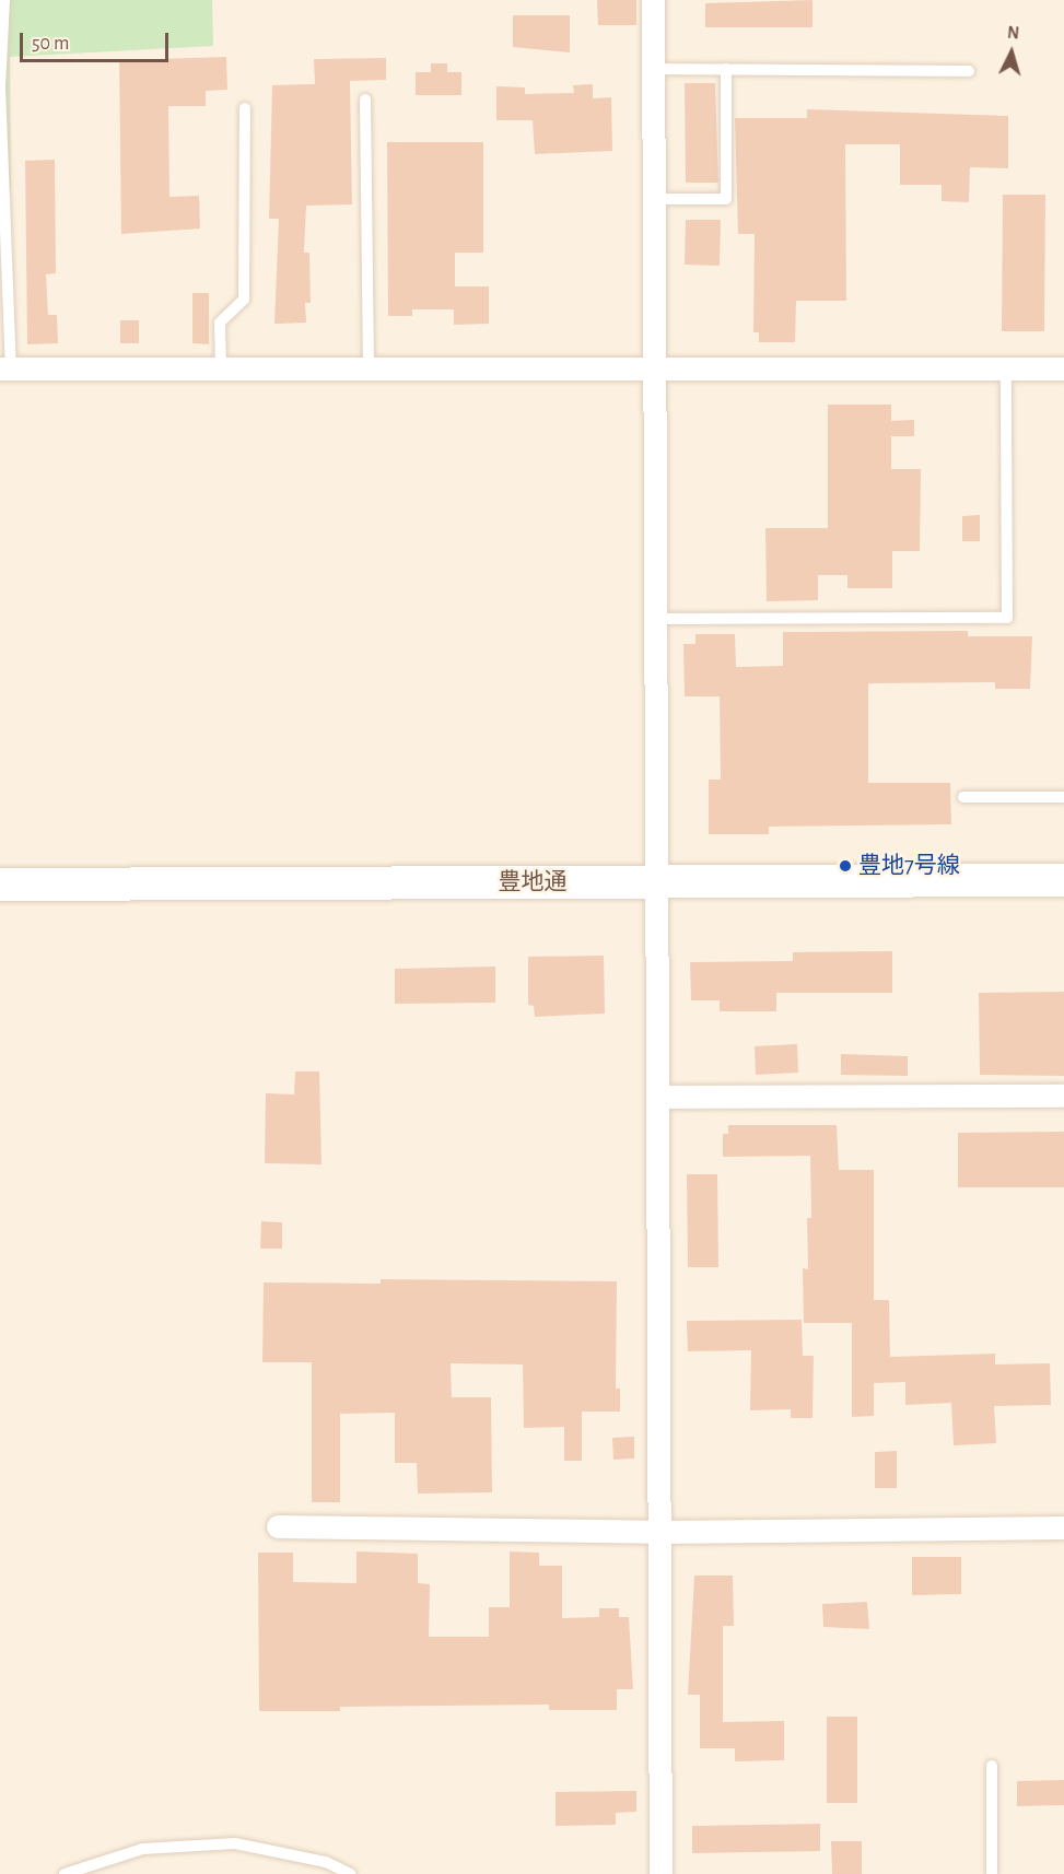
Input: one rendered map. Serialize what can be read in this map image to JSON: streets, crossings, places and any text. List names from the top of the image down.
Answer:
{
  "streets": {
    "main road": ["豊地通"]
  },
  "places": ["豊地7号線"],
  "scale_bar": "50 m",
  "north": "top"
}
